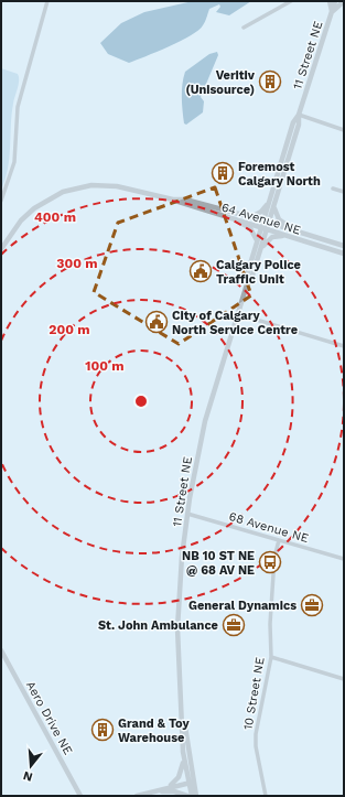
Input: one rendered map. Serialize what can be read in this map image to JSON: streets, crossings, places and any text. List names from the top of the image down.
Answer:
{
  "streets": {
    "street": [
      "11 Street NE",
      "64 Avenue NE",
      "68 Avenue NE",
      "10 Street NE",
      "Aero Drive NE"
    ]
  },
  "crossings": [
    ["11 Street NE", "64 Avenue NE"],
    ["11 Street NE", "68 Avenue NE"],
    ["68 Avenue NE", "10 Street NE"]
  ],
  "places": {
    "building": ["Veritiv (Unisource)", "Foremost Calgary North", "Grand & Toy Warehouse"],
    "public building": ["Calgary Police Traffic Unit", "City of Calgary North Service Centre"],
    "bus stop": ["NB 10 ST NE @ 68 AV NE"],
    "office": ["General Dynamics", "St. John Ambulance"]
  },
  "north": "bottom",
  "rings": [
    "400 m",
    "300 m",
    "200 m",
    "100 m"
  ]
}
